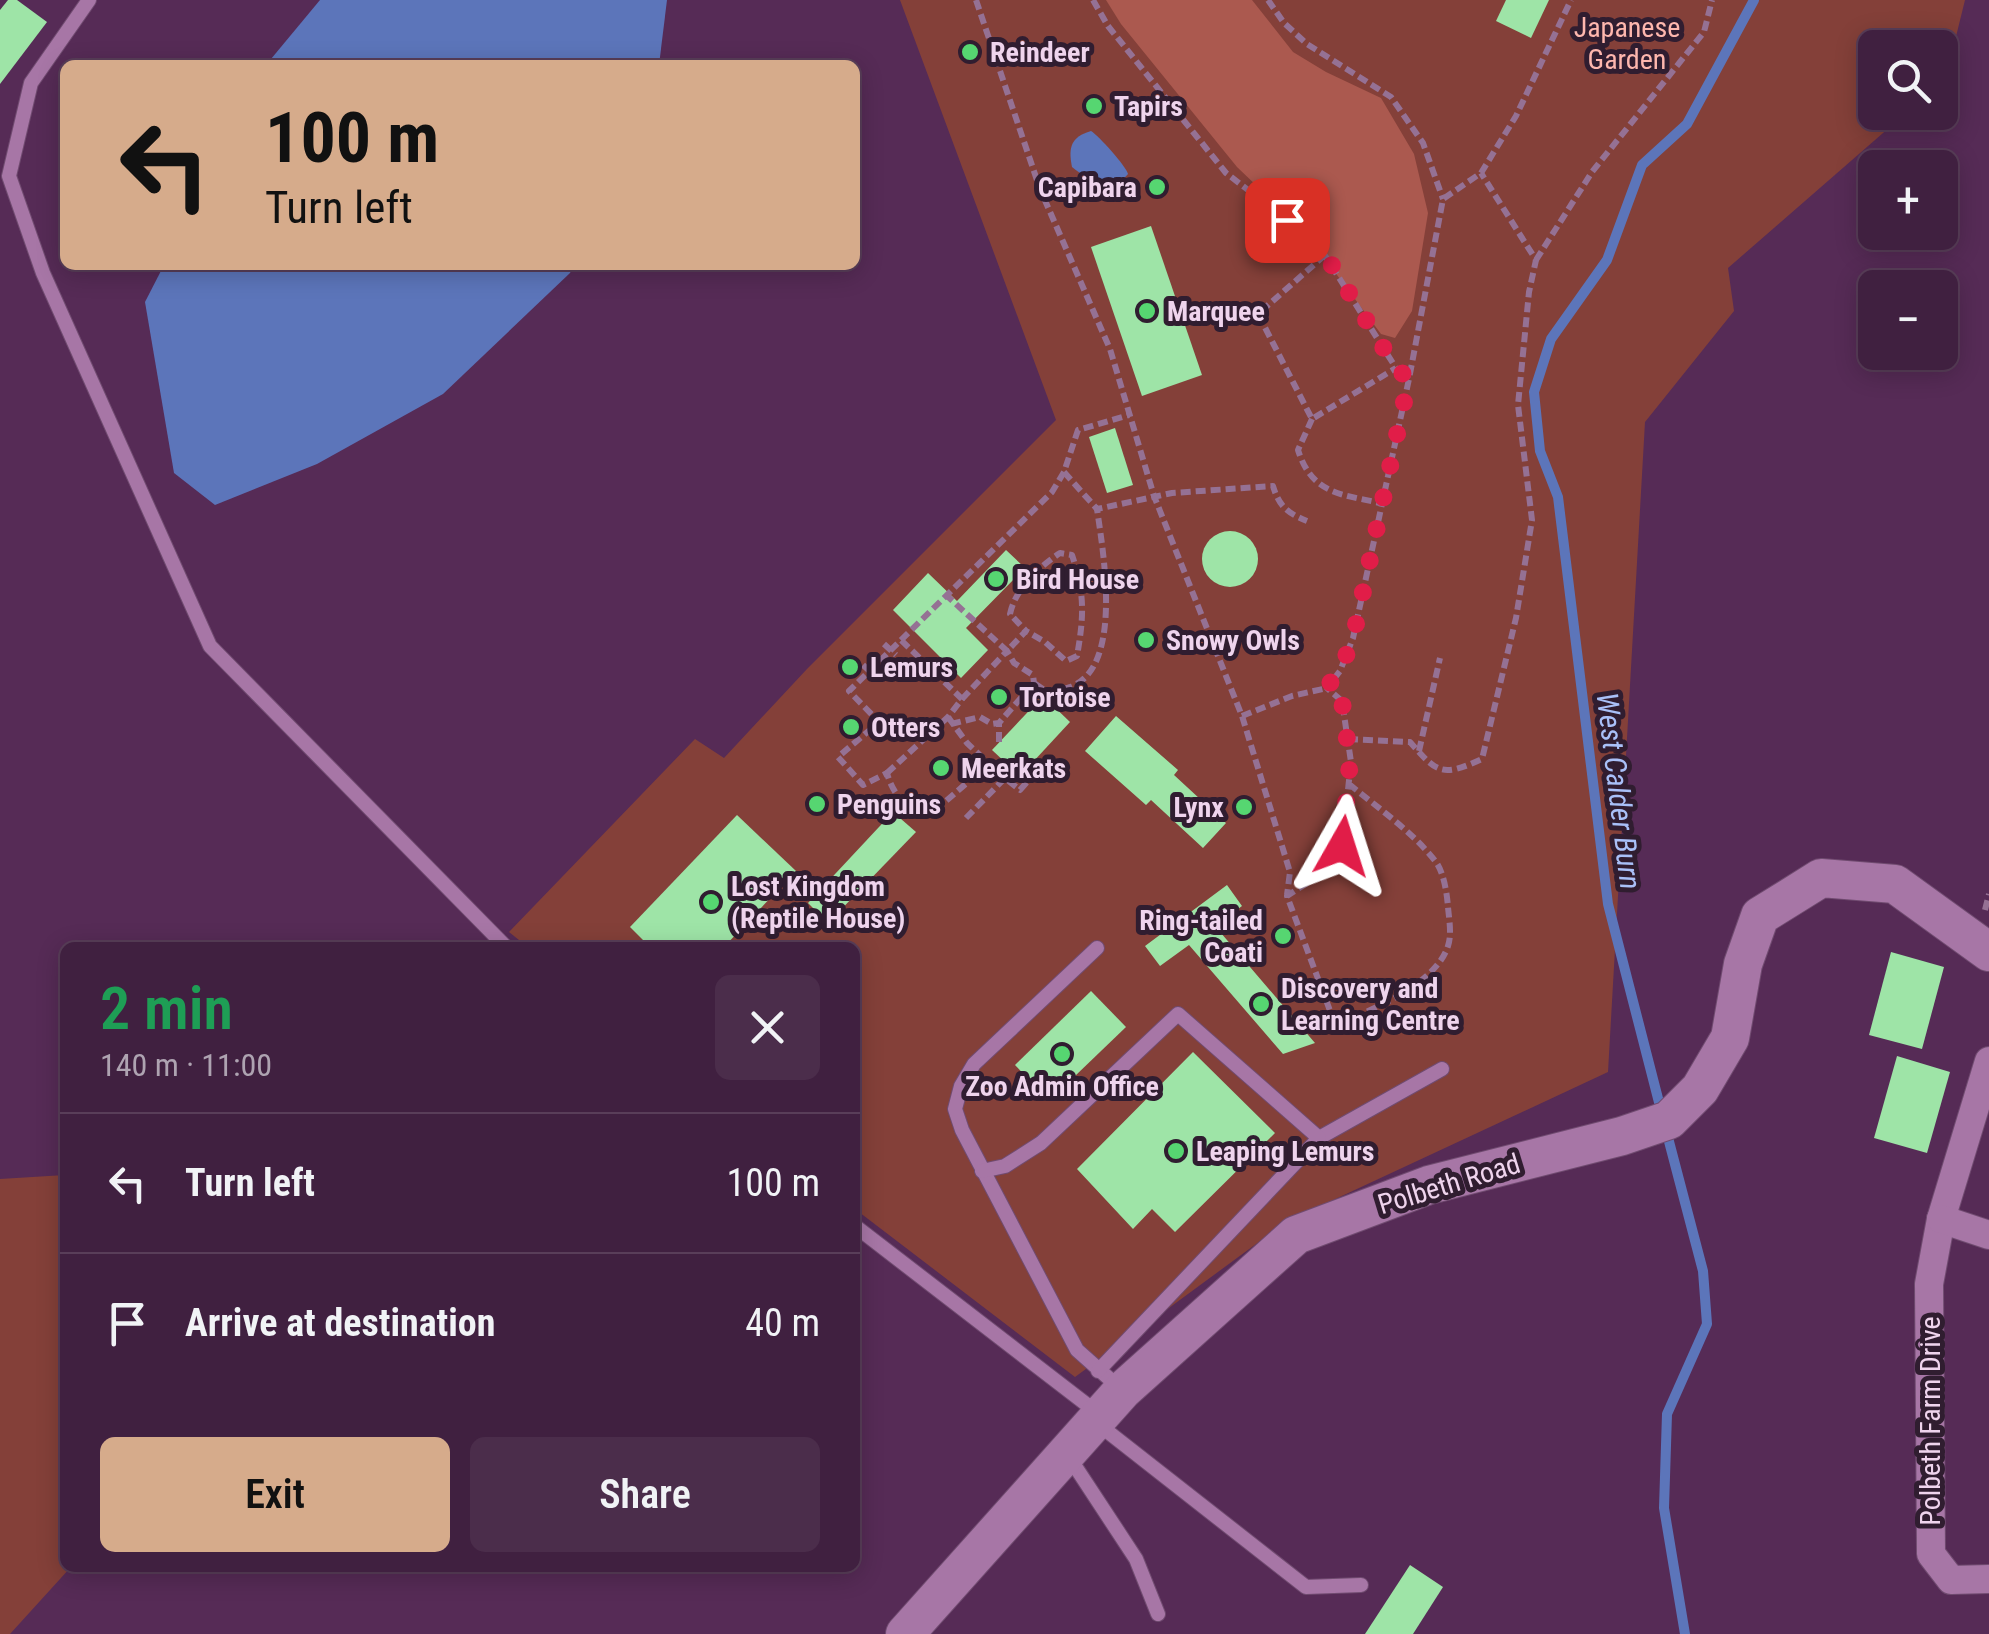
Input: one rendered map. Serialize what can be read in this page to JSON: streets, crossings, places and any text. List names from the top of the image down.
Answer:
{
  "streets": {
    "street": ["Polbeth Road", "Polbeth Farm Drive"]
  },
  "water": ["West Calder Burn"],
  "parks": ["Japanese Garden"],
  "places": [
    "Reindeer",
    "Tapirs",
    "Capibara",
    "Marquee",
    "Bird House",
    "Snowy Owls",
    "Lemurs",
    "Tortoise",
    "Otters",
    "Meerkats",
    "Penguins",
    "Lynx",
    "Lost Kingdom (Reptile House)",
    "Ring-tailed Coati",
    "Discovery and Learning Centre",
    "Zoo Admin Office",
    "Leaping Lemurs"
  ],
  "page": {
    "map_buttons": ["+", "−"],
    "turn": ["100 m", "Turn left"],
    "heading": ["2 min", "140 m · 11:00"],
    "list": [
      {
        "name": "Turn left",
        "value": "100 m"
      },
      {
        "name": "Arrive at destination",
        "value": "40 m"
      }
    ],
    "buttons": ["Exit", "Share"]
  }
}
